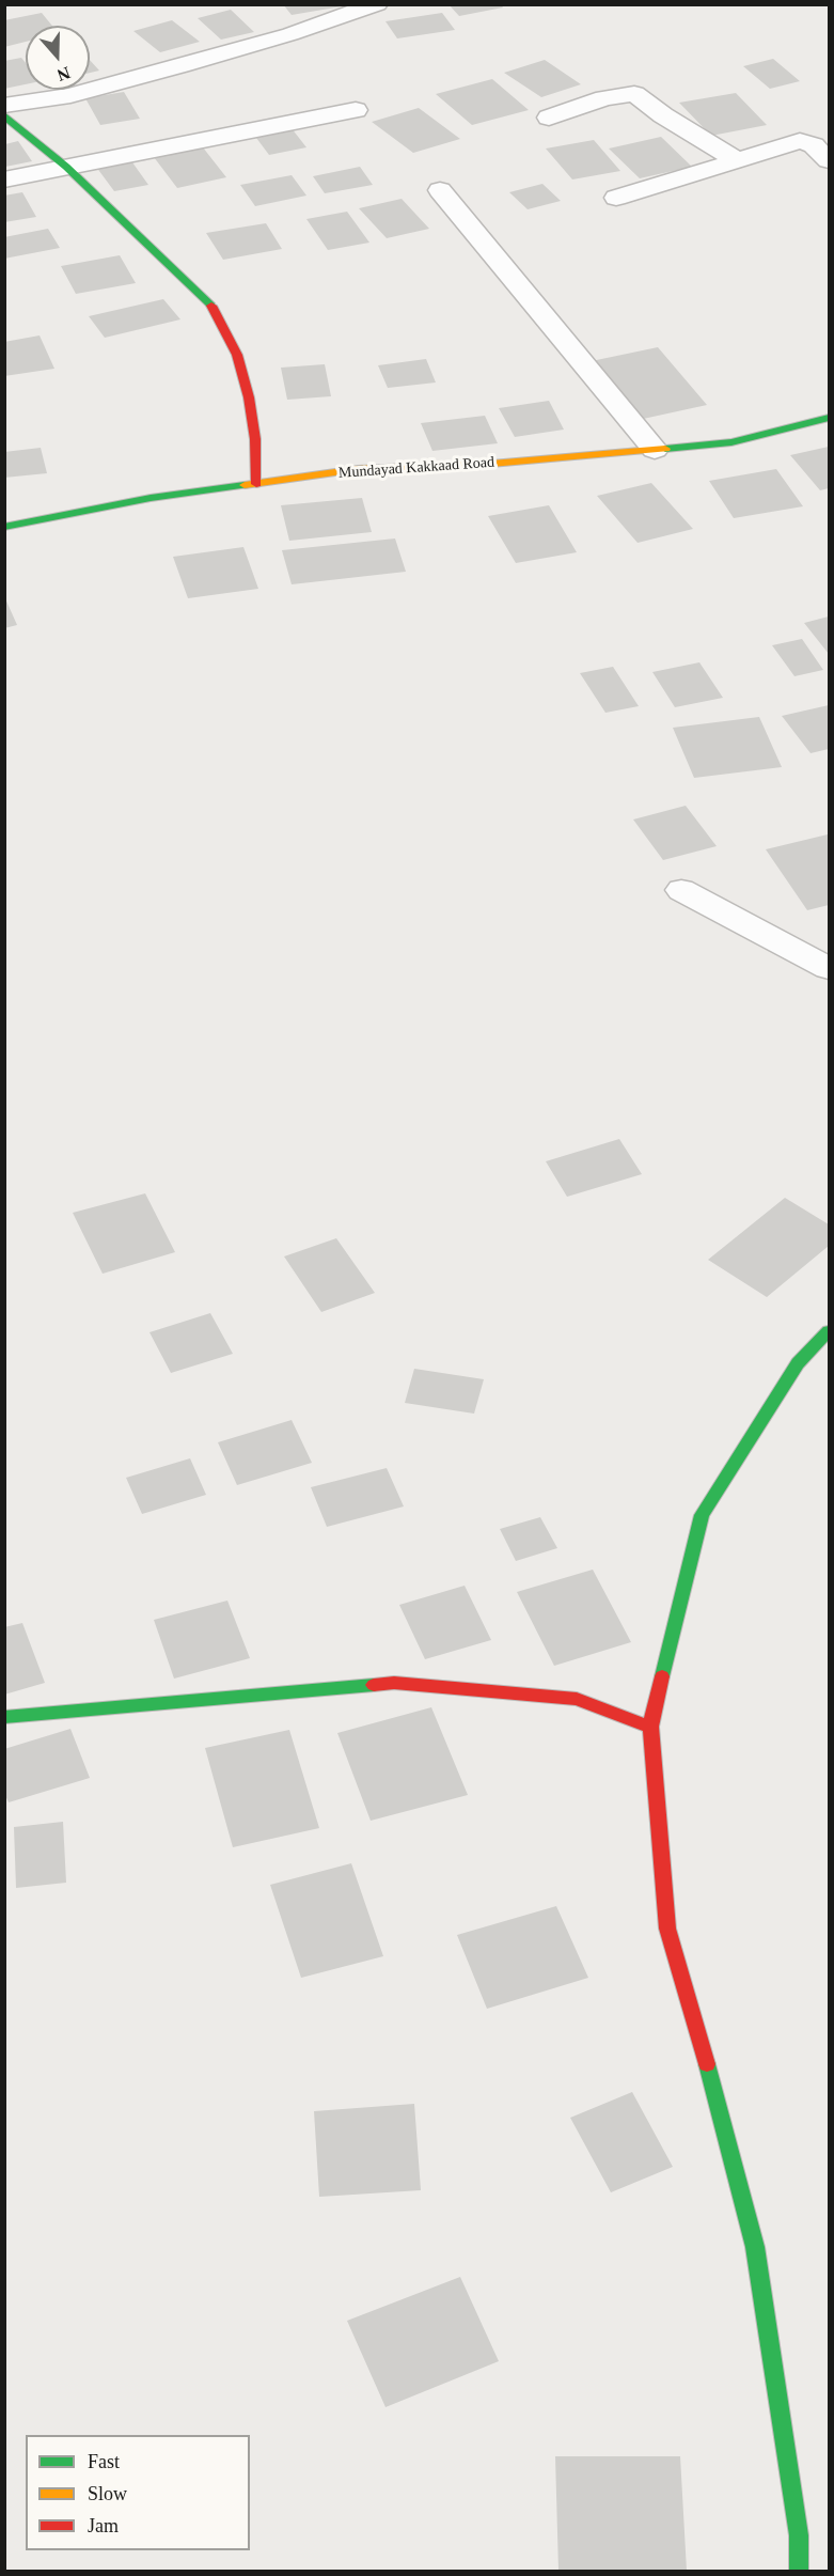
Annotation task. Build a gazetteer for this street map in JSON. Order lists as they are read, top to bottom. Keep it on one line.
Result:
{"streets":{"street":["Mundayad Kakkaad Road"]},"legend":["Fast","Slow","Jam"],"north":"bottom"}
